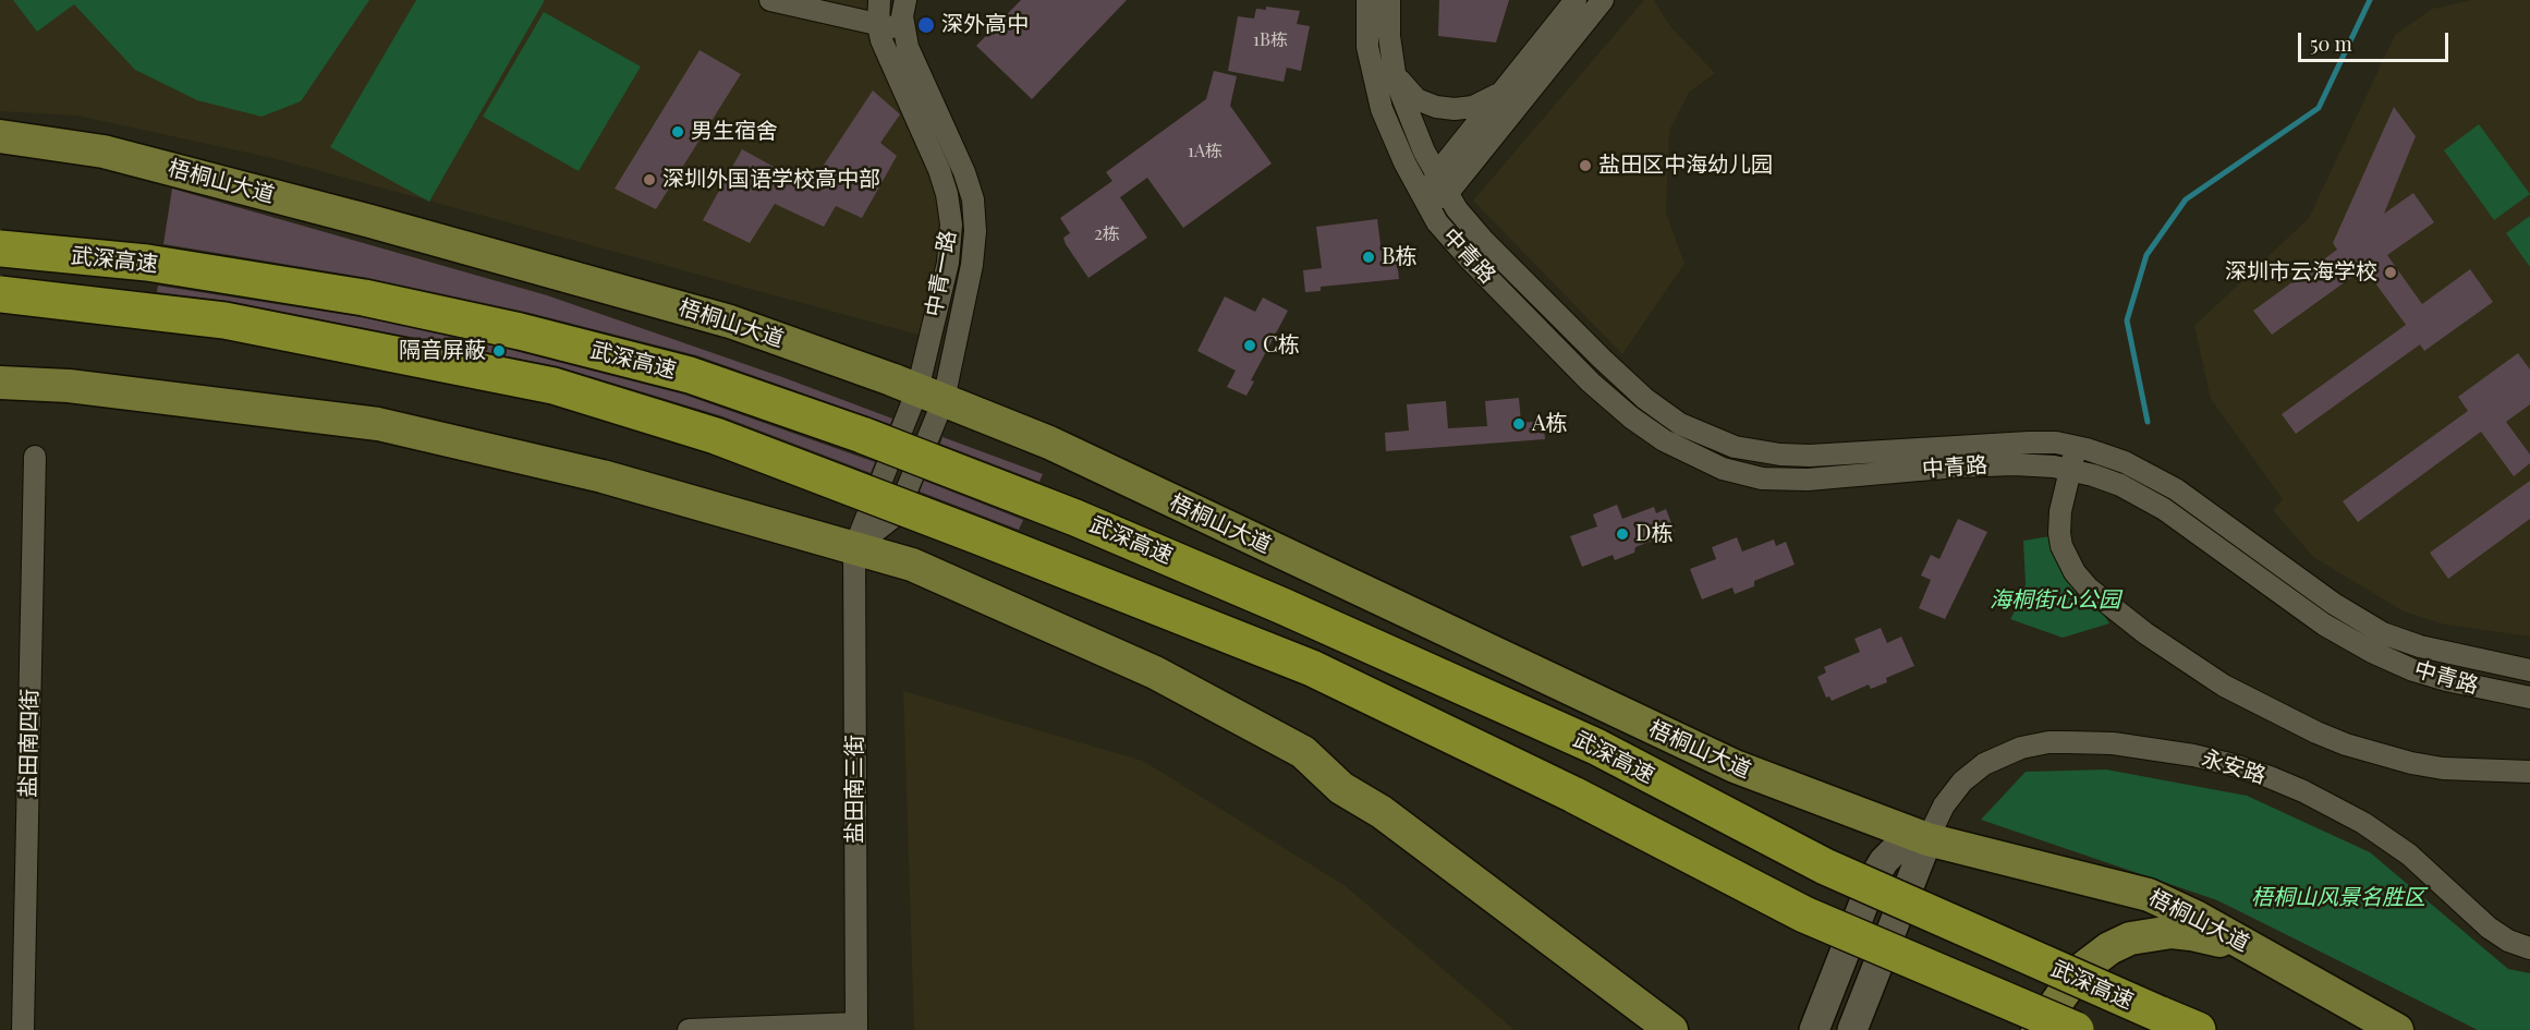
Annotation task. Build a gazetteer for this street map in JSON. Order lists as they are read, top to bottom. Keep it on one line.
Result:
{"streets":{"highway":["武深高速"],"main road":["梧桐山大道","永安路"],"street":["中青路","中青一路","盐田南四街","盐田南三街"]},"crossings":[["梧桐山大道","中青一路"],["梧桐山大道","永安路"]],"parks":["海桐街心公园","梧桐山风景名胜区"],"places":["深外高中","男生宿舍","盐田区中海幼儿园","深圳外国语学校高中部","B栋","深圳市云海学校","C栋","隔音屏蔽","A栋","D栋"],"house_numbers":["1B栋","1A栋","2栋"],"scale_bar":"50 m"}
